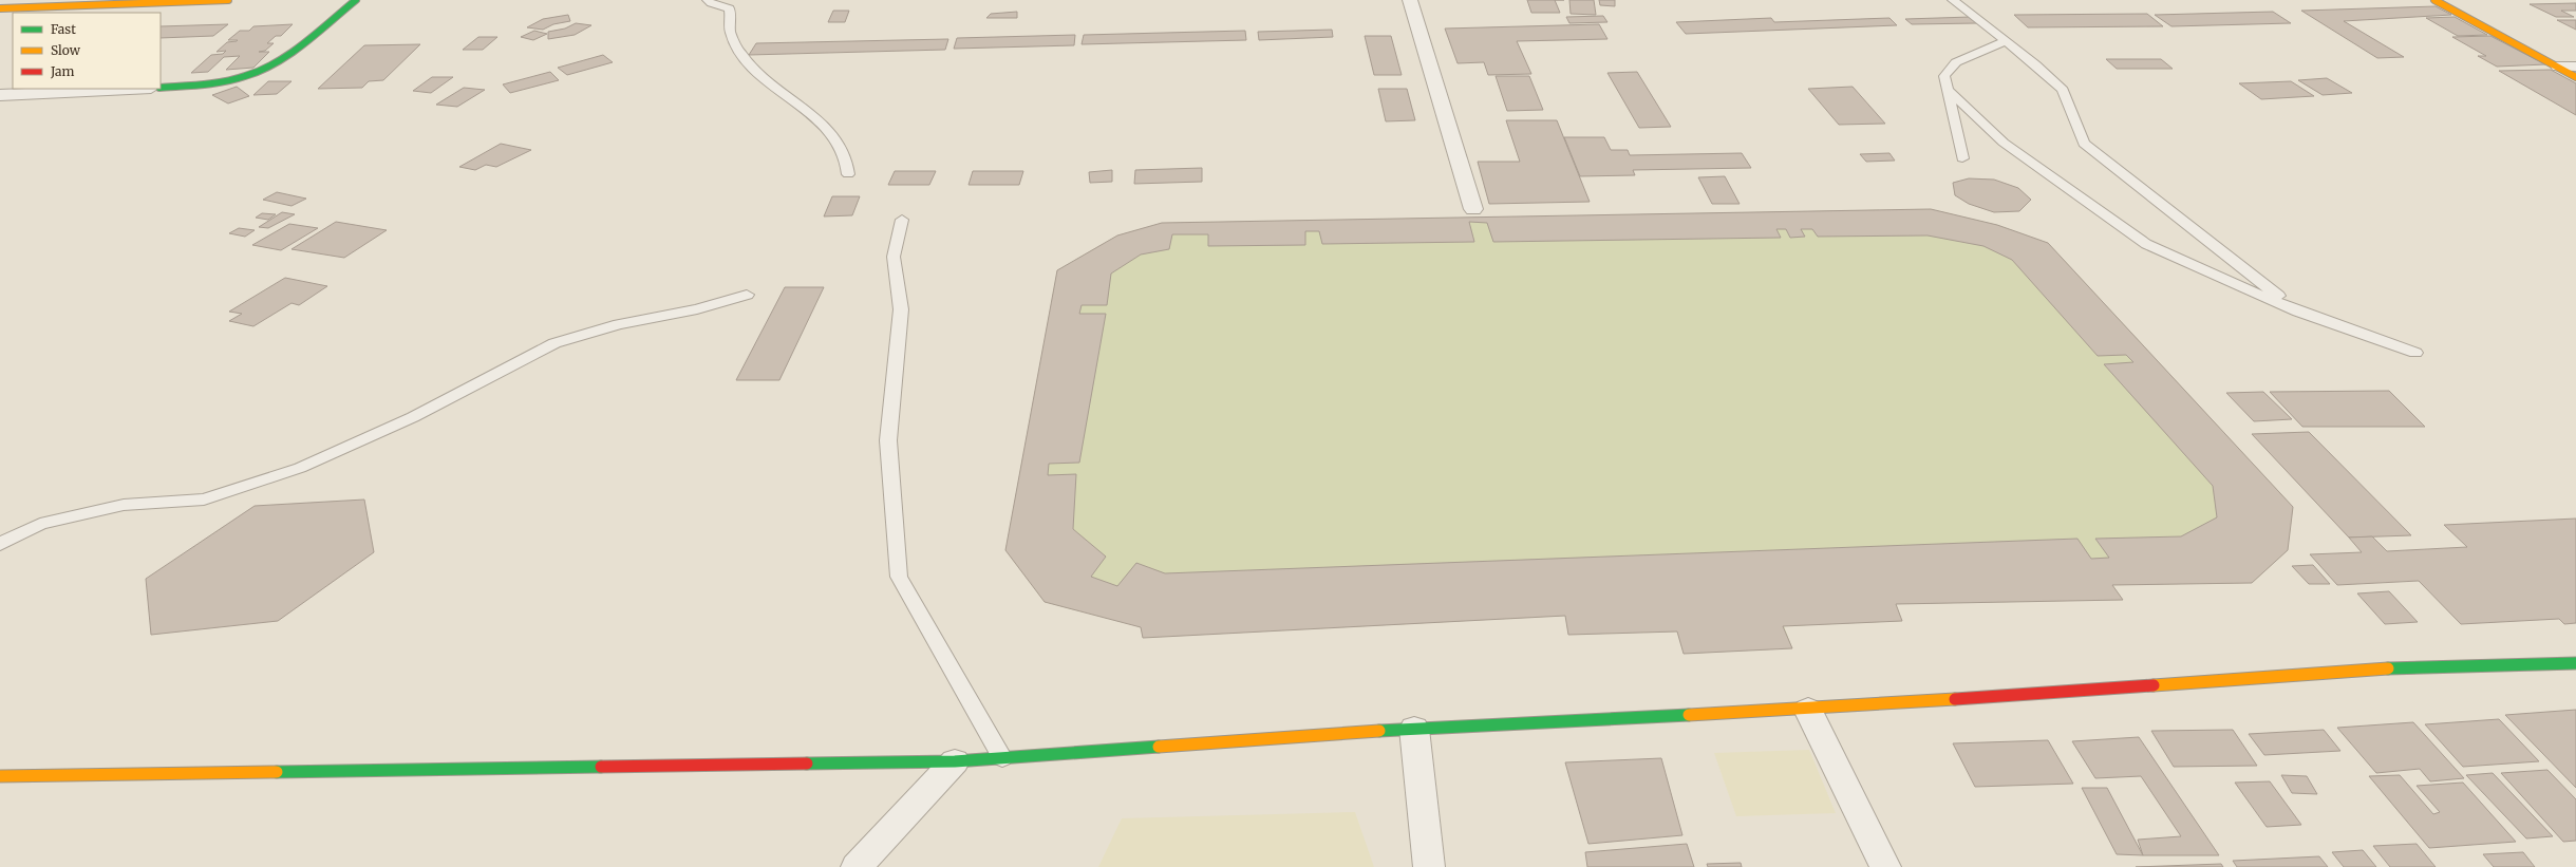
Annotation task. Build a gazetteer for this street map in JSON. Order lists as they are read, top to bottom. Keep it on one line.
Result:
{"legend":["Fast","Slow","Jam"]}
